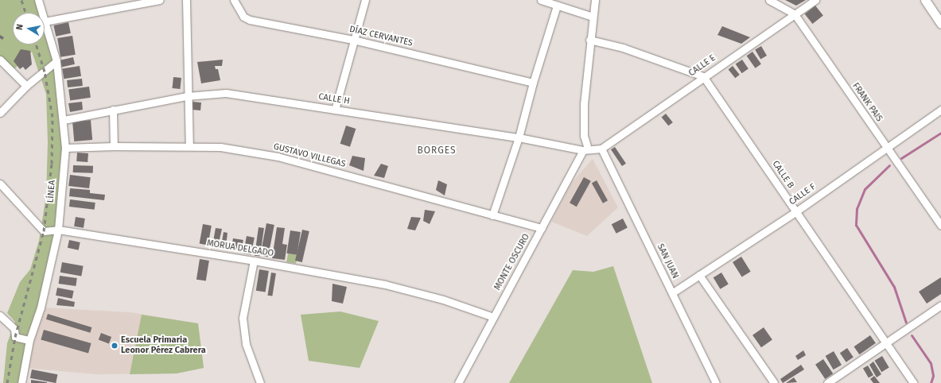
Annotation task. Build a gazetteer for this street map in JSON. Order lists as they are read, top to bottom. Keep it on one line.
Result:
{"streets":{"street":["DÍAZ CERVANTES","CALLE E","CALLE H","FRANK PAIS","GUSTAVO VILLEGAS","CALLE B","LÍNEA","CALLE F","MORUA DELGADO","SAN JUAN","MONTE OSCURO"]},"crossings":[["CALLE E","CALLE H"],["CALLE E","FRANK PAIS"],["CALLE E","CALLE B"],["CALLE E","SAN JUAN"],["CALLE H","LÍNEA"],["CALLE H","SAN JUAN"],["CALLE H","MONTE OSCURO"],["FRANK PAIS","CALLE F"],["GUSTAVO VILLEGAS","LÍNEA"],["GUSTAVO VILLEGAS","MONTE OSCURO"],["CALLE B","CALLE F"],["LÍNEA","MORUA DELGADO"],["CALLE F","SAN JUAN"],["MORUA DELGADO","MONTE OSCURO"]],"districts":["BORGES"],"places":["Escuela Primaria Leonor Pérez Cabrera"],"north":"left"}
